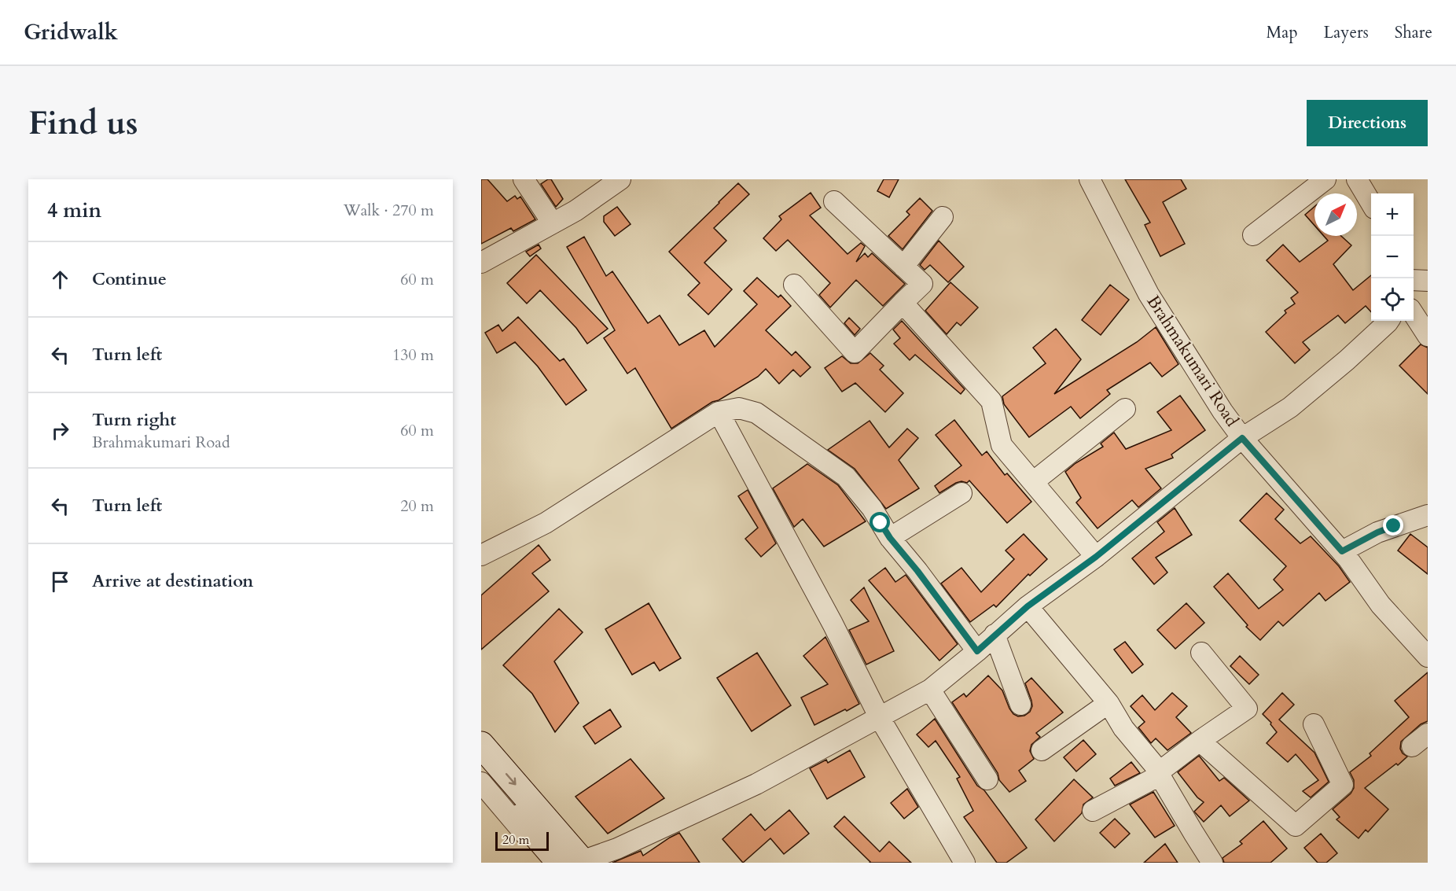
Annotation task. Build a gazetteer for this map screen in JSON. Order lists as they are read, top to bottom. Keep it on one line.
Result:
{"streets":{"street":["Brahmakumari Road"]},"scale_bar":"20 m","north":"top right","page":{"header":"Gridwalk","nav":["Map","Layers","Share"],"buttons":"Directions","title":"Find us","heading":["4 min","Walk · 270 m"],"map_buttons":["+","−"],"list":[["Continue","60 m"],["Turn left","130 m"],["Turn right","Brahmakumari Road","60 m"],["Turn left","20 m"],"Arrive at destination"],"scale":"20 m"}}
